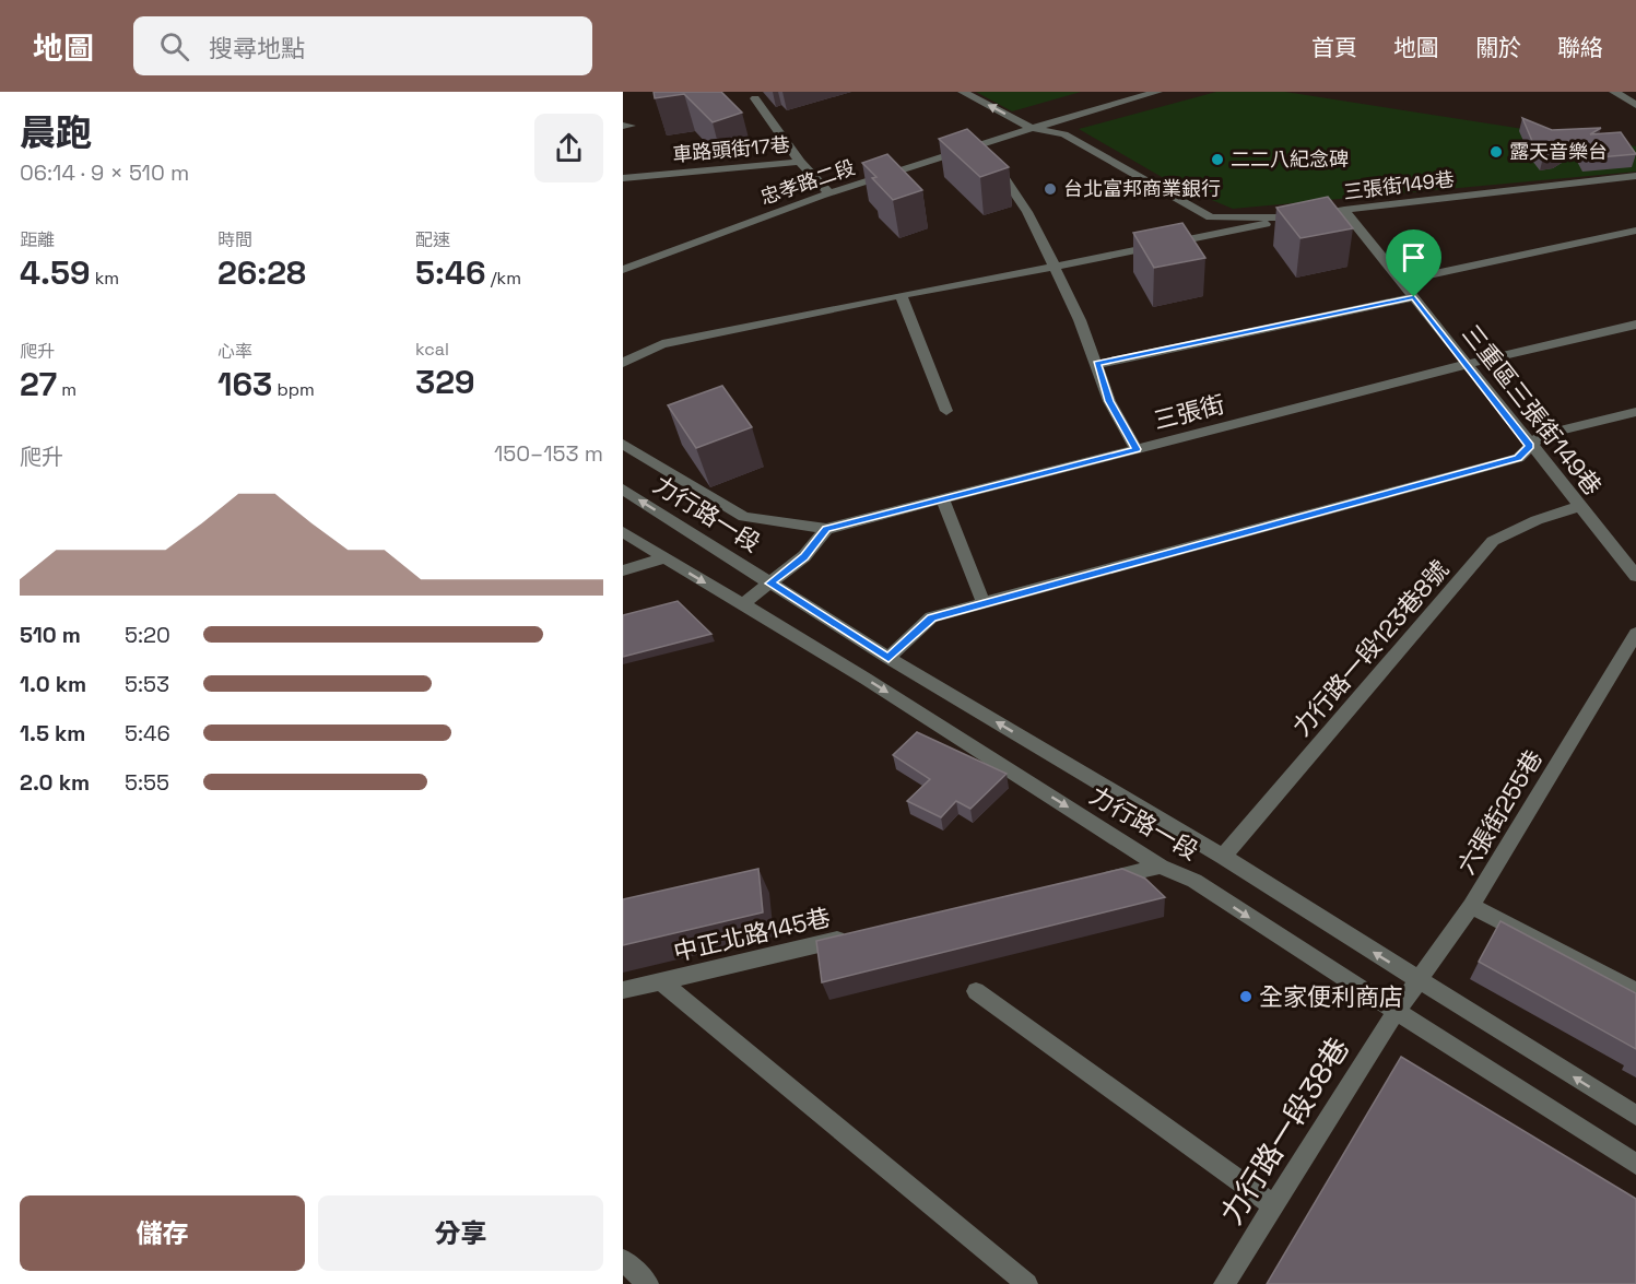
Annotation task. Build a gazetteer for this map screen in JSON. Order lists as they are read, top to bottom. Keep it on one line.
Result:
{"streets":{"street":["車路頭街17巷","忠孝路二段","三張街149巷","三重區三張街149巷","三張街","力行路一段","力行路一段123巷8號","六張街255巷","中正北路145巷","力行路一段38巷"]},"crossings":[["車路頭街17巷","忠孝路二段"],["忠孝路二段","三張街149巷"],["三張街149巷","三重區三張街149巷"],["三重區三張街149巷","三張街"],["三重區三張街149巷","力行路一段123巷8號"],["力行路一段","力行路一段123巷8號"],["力行路一段","六張街255巷"],["力行路一段","力行路一段38巷"],["六張街255巷","力行路一段38巷"]],"places":["露天音樂台","二二八紀念碑","台北富邦商業銀行","全家便利商店"],"page":{"header":"地圖","search":"搜尋地點","nav":["首頁","地圖","關於","聯絡"],"heading":["晨跑","06:14 · 9 × 510 m"],"stats":[["距離","4.59 km"],["時間","26:28"],["配速","5:46 /km"],["爬升","27 m"],["心率","163 bpm"],["kcal","329"]],"chart":["爬升","150–153 m"],"list":[{"name":"510 m","note":"5:20"},{"name":"1.0 km","note":"5:53"},{"name":"1.5 km","note":"5:46"},{"name":"2.0 km","note":"5:55"}],"buttons":["儲存","分享"]}}
